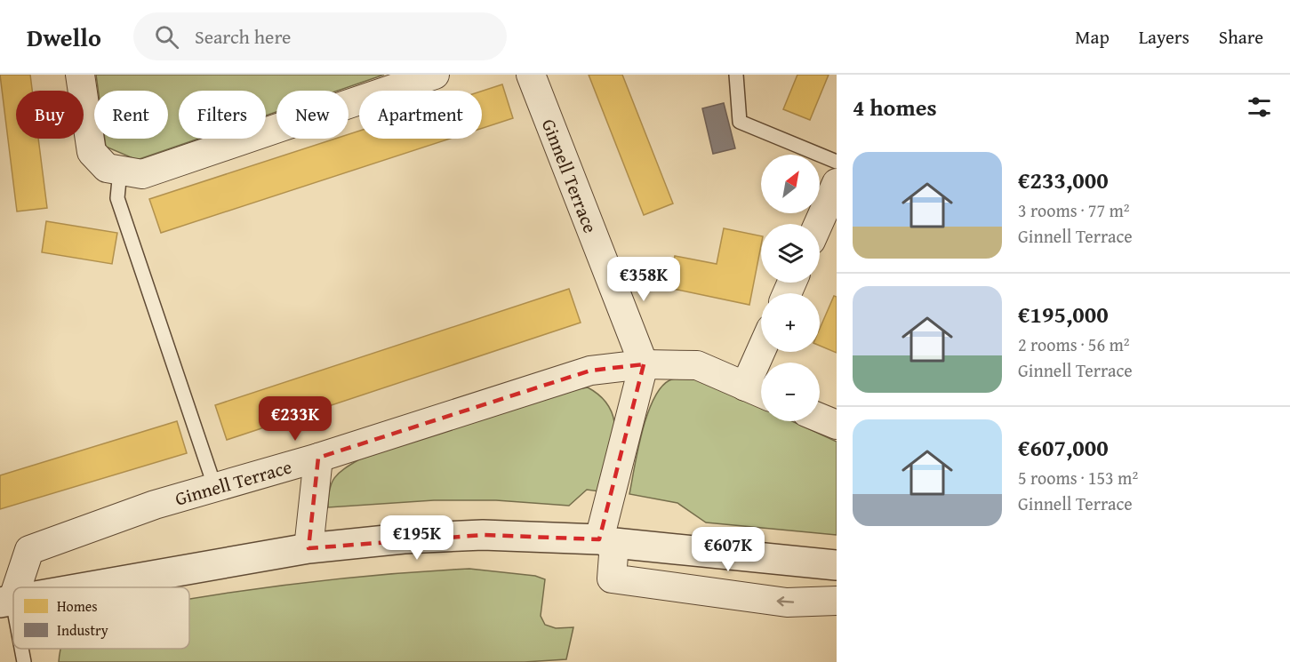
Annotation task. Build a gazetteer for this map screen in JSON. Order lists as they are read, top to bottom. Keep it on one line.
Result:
{"streets":{"street":["Ginnell Terrace"]},"legend":["Homes","Industry"],"north":"top right","page":{"header":"Dwello","search":"Search here","nav":["Map","Layers","Share"],"heading":"4 homes","chip":["Buy","Rent","Filters","New","Apartment"],"list":[{"name":"€233,000","note":"3 rooms · 77 m² · Ginnell Terrace"},{"name":"€195,000","note":"2 rooms · 56 m² · Ginnell Terrace"},{"name":"€607,000","note":"5 rooms · 153 m² · Ginnell Terrace"}],"map_buttons":["+","−"],"price":["€358K","€233K","€195K","€607K"]}}
